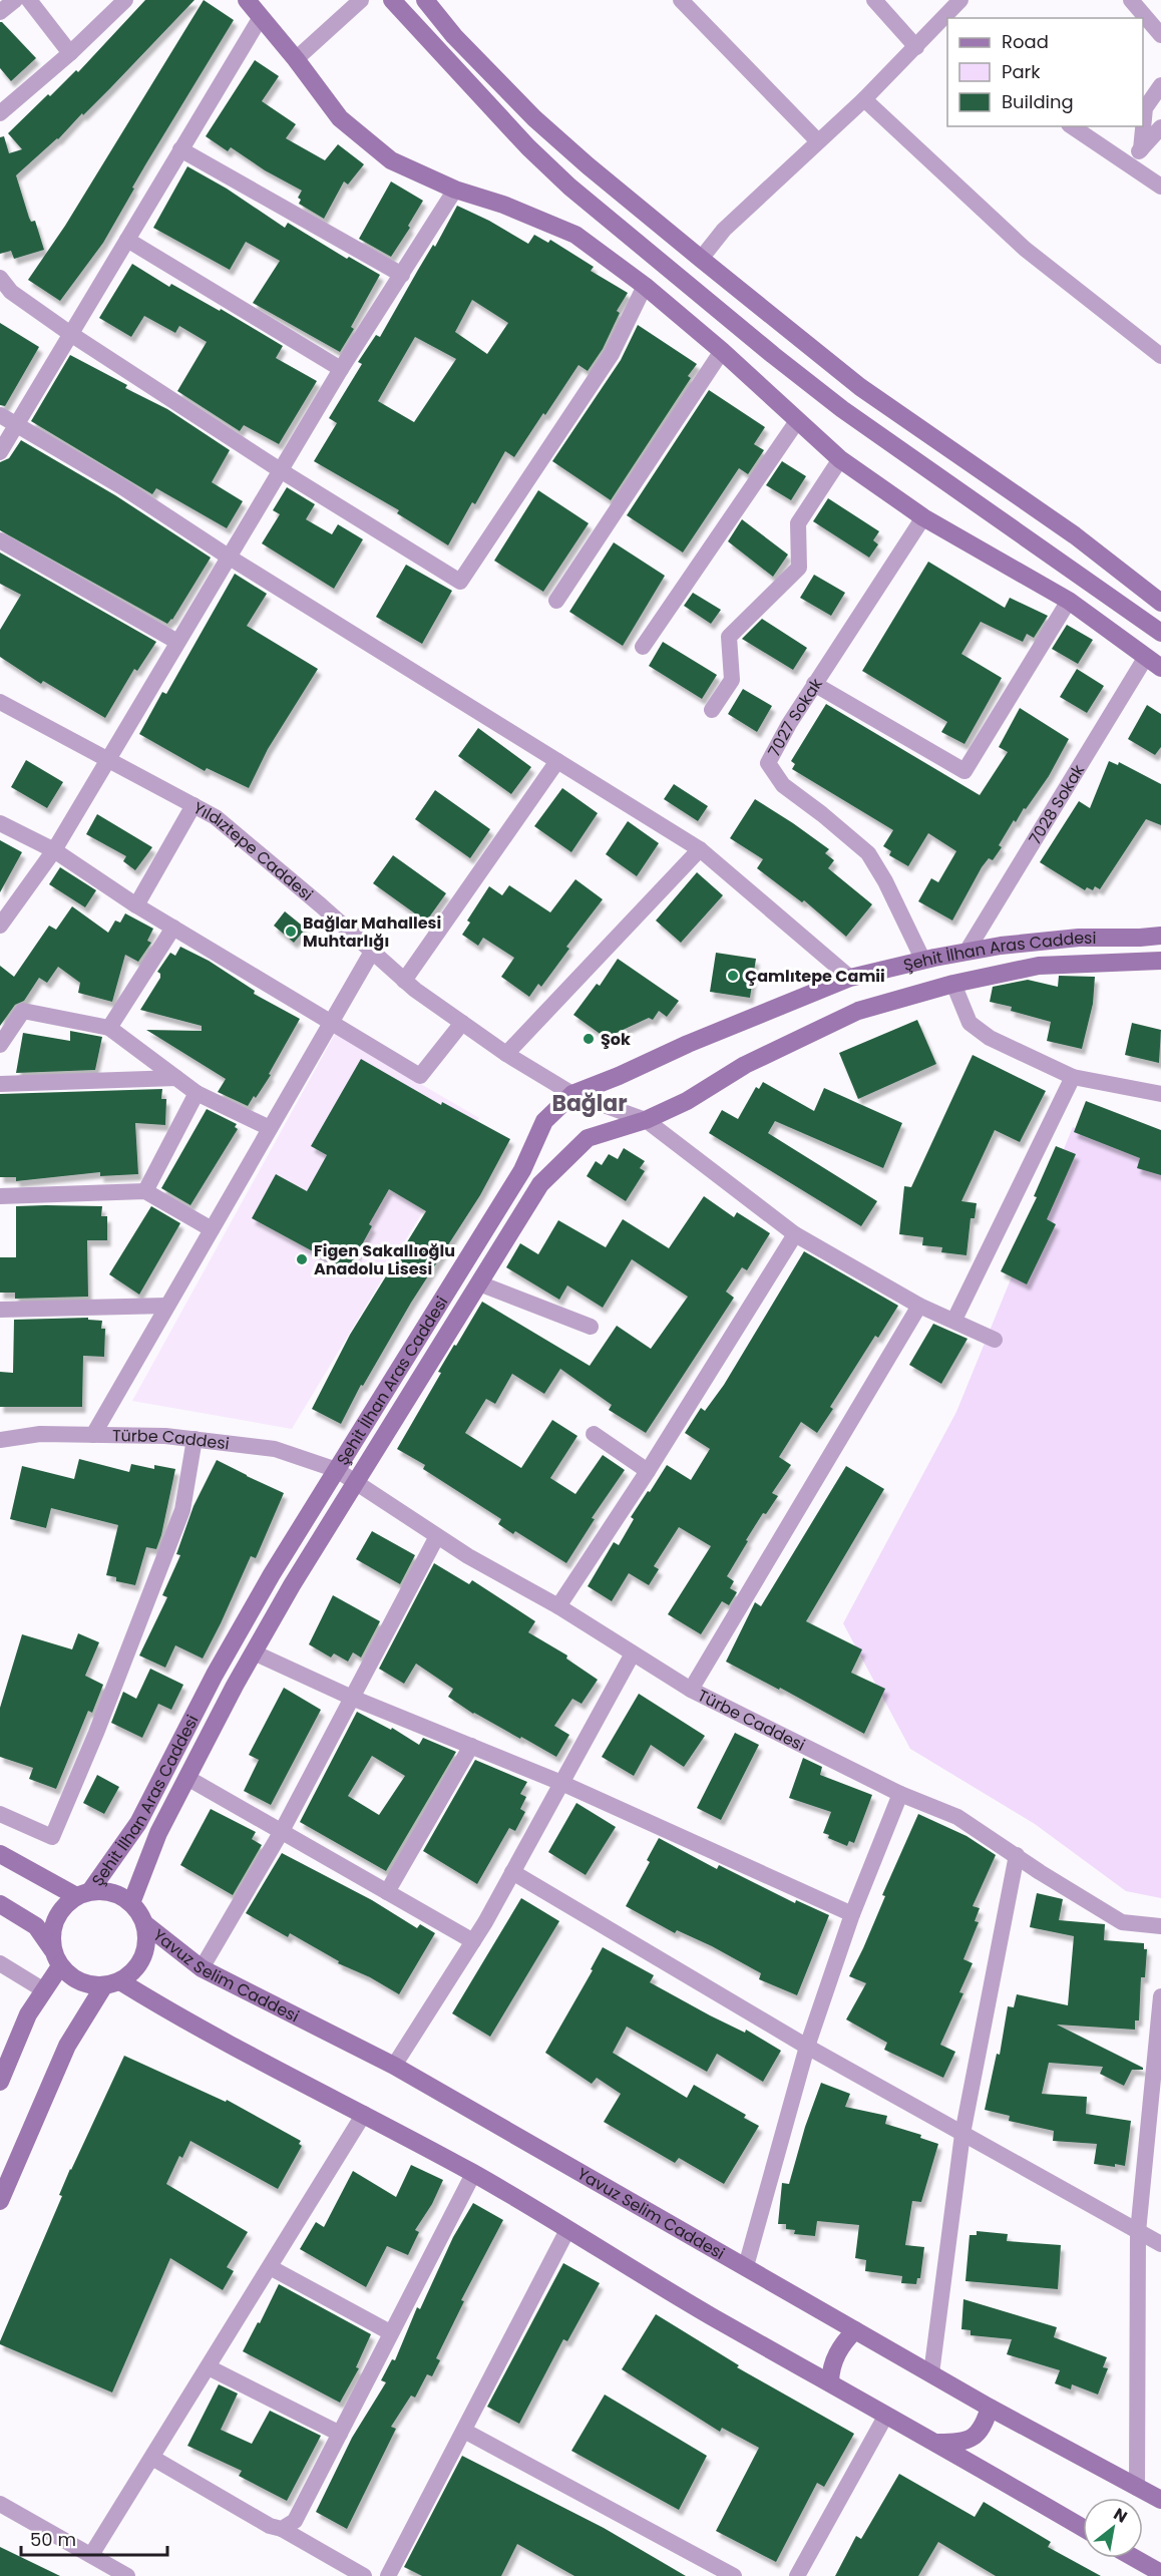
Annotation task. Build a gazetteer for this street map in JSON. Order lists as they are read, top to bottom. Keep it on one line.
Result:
{"streets":{"main road":["Şehit İlhan Aras Caddesi","Yavuz Selim Caddesi"],"street":["7027 Sokak","7028 Sokak","Yıldıztepe Caddesi","Türbe Caddesi"]},"crossings":[["7027 Sokak","Şehit İlhan Aras Caddesi"],["7028 Sokak","Şehit İlhan Aras Caddesi"],["Yıldıztepe Caddesi","Şehit İlhan Aras Caddesi"],["Şehit İlhan Aras Caddesi","Türbe Caddesi"],["Şehit İlhan Aras Caddesi","Yavuz Selim Caddesi"]],"districts":["Bağlar"],"places":["Bağlar Mahallesi Muhtarlığı","Çamlıtepe Camii","Şok","Figen Sakallıoğlu Anadolu Lisesi"],"legend":["Road","Park","Building"],"scale_bar":"50 m","north":"top right"}
